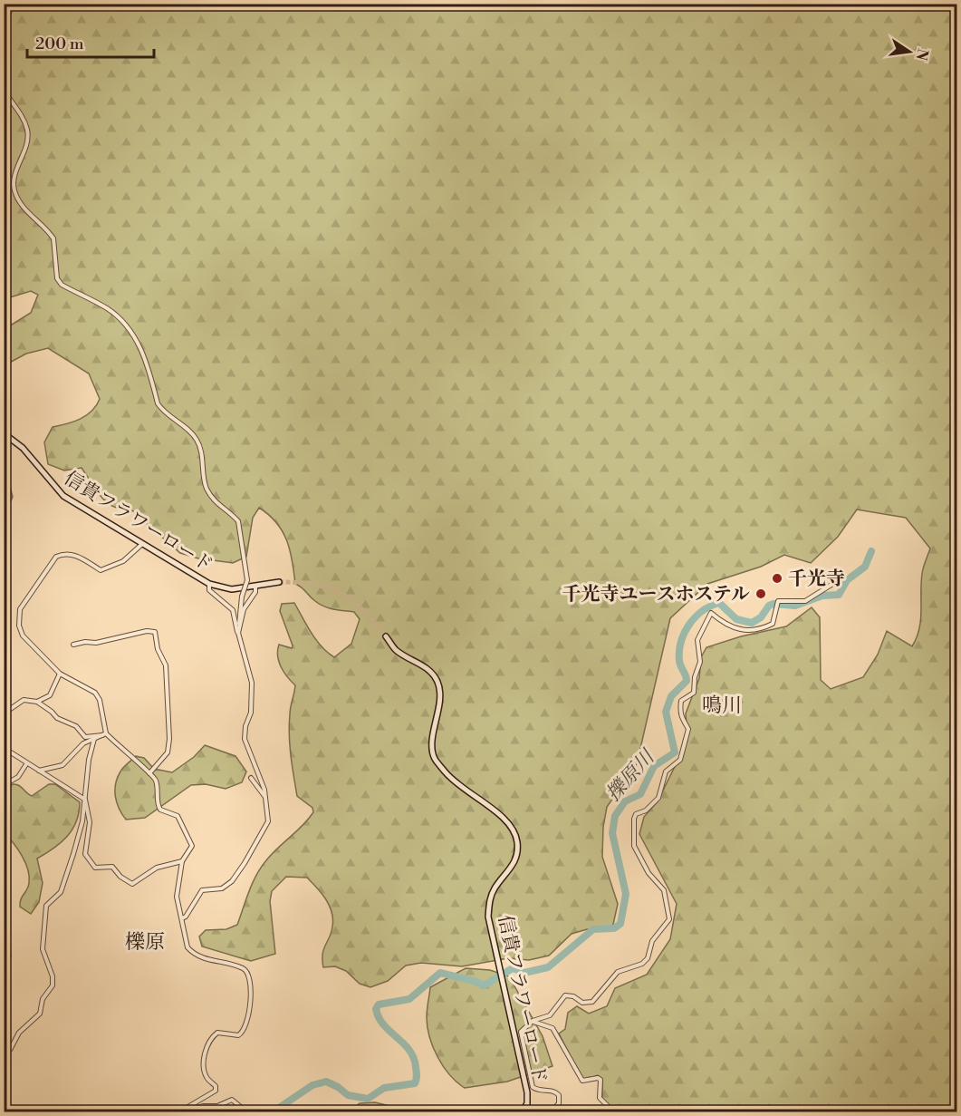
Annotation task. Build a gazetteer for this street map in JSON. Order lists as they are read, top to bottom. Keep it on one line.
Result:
{"streets":{"street":["信貴フラワーロード"]},"districts":["鳴川","櫟原"],"water":["擽原川"],"places":["千光寺","千光寺ユースホステル"],"scale_bar":"200 m","north":"right"}
